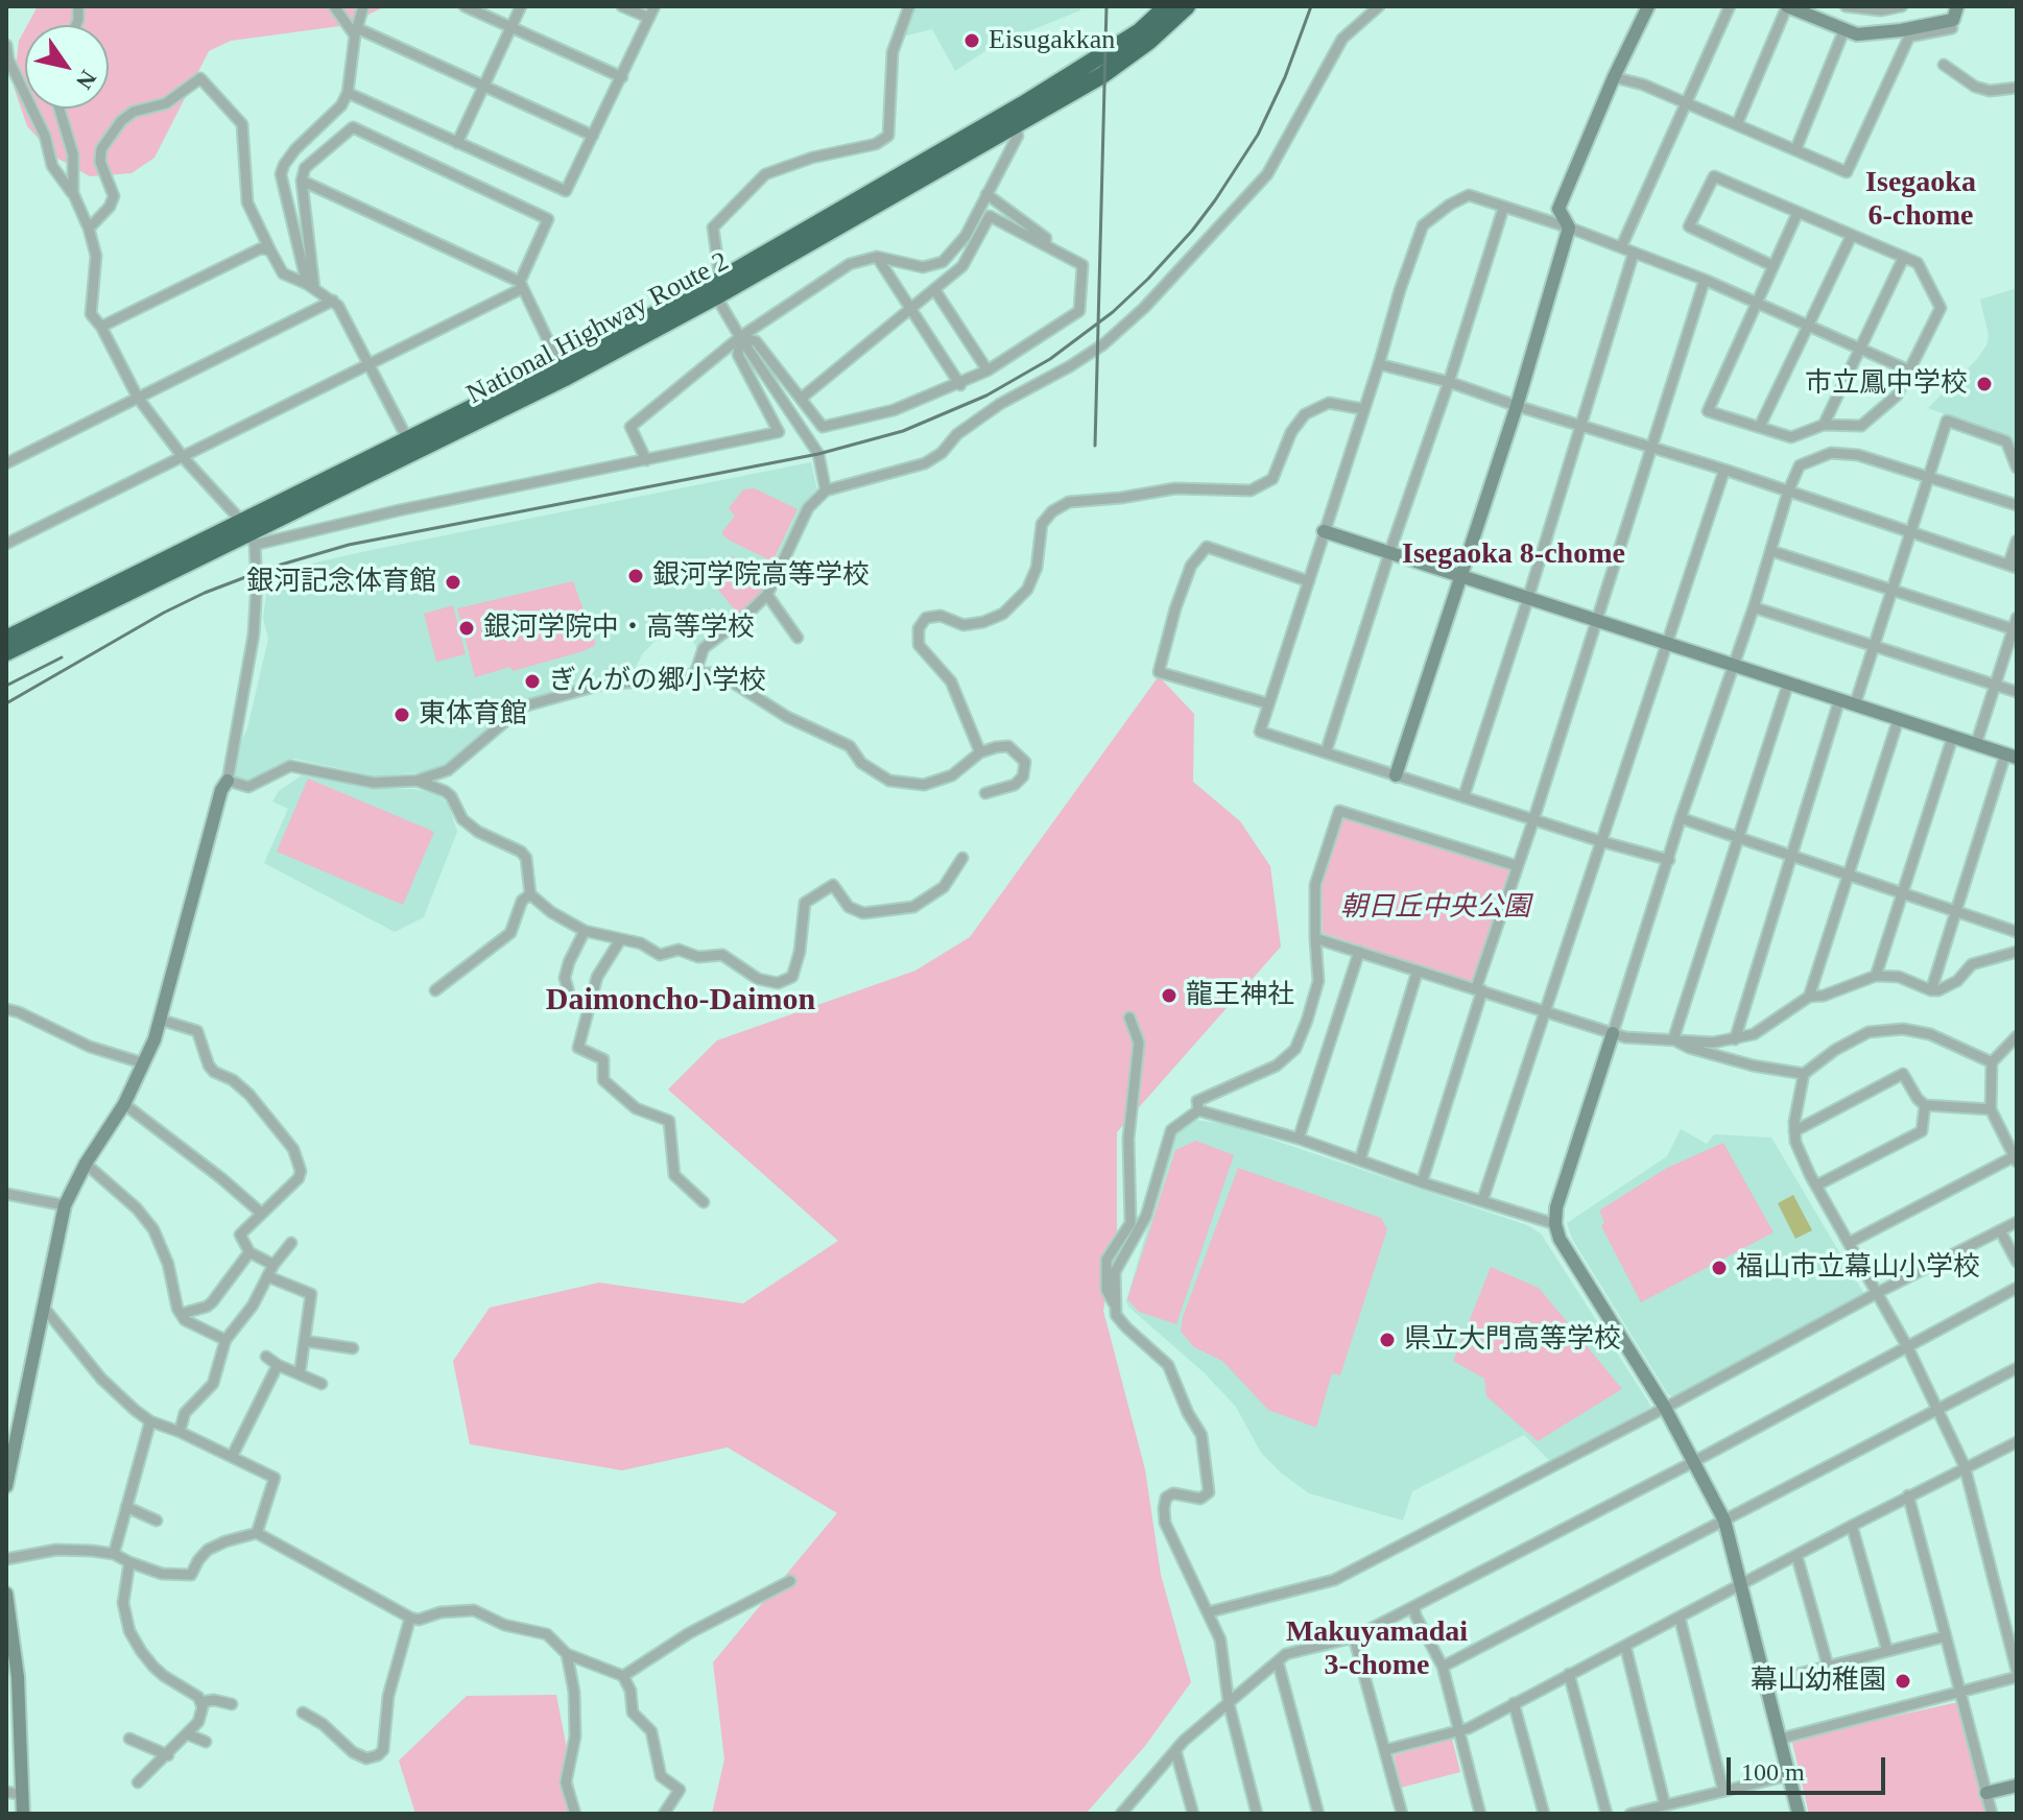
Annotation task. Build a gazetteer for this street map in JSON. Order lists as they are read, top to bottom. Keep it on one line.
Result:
{"streets":{"highway":["National Highway Route 2"]},"districts":["Isegaoka 6-chome","Isegaoka 8-chome","Daimoncho-Daimon","Makuyamadai 3-chome"],"parks":["朝日丘中央公園"],"places":["Eisugakkan","市立鳳中学校","銀河学院高等学校","銀河記念体育館","銀河学院中・高等学校","ぎんがの郷小学校","東体育館","龍王神社","福山市立幕山小学校","県立大門高等学校","幕山幼稚園"],"scale_bar":"100 m","north":"bottom right"}
